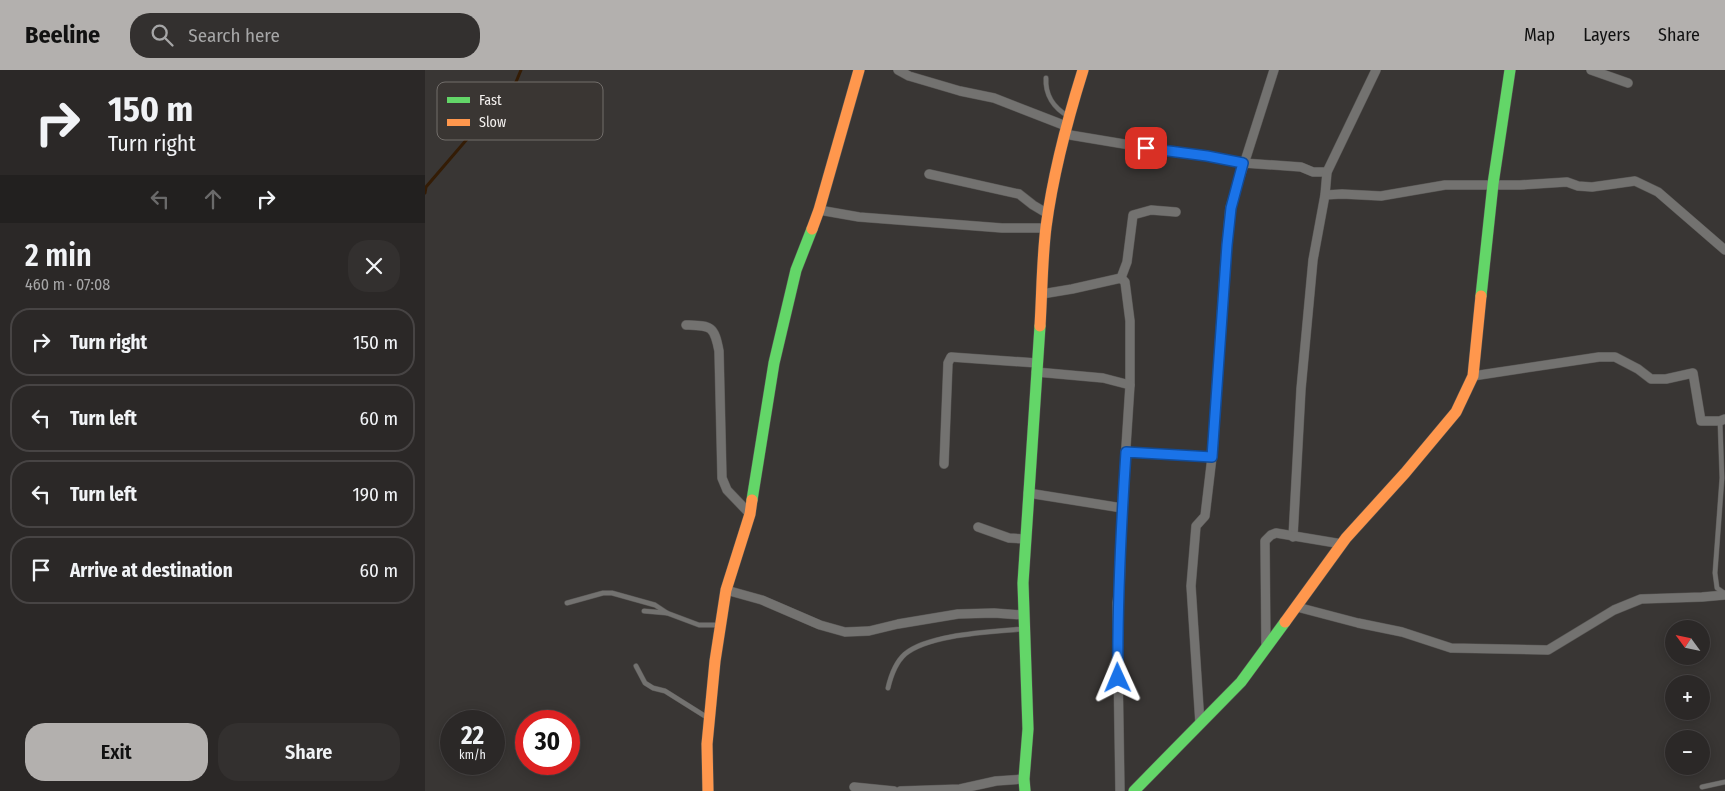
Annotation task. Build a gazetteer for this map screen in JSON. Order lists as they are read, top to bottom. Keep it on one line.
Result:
{"legend":["Fast","Slow"],"north":"top left","page":{"header":"Beeline","search":"Search here","nav":["Map","Layers","Share"],"turn":["150 m","Turn right"],"heading":["2 min","460 m · 07:08"],"list":[{"name":"Turn right","value":"150 m"},{"name":"Turn left","value":"60 m"},{"name":"Turn left","value":"190 m"},{"name":"Arrive at destination","value":"60 m"}],"map_buttons":["+","−"],"speed":"22 km/h","limit":"30","buttons":["Exit","Share"]}}
